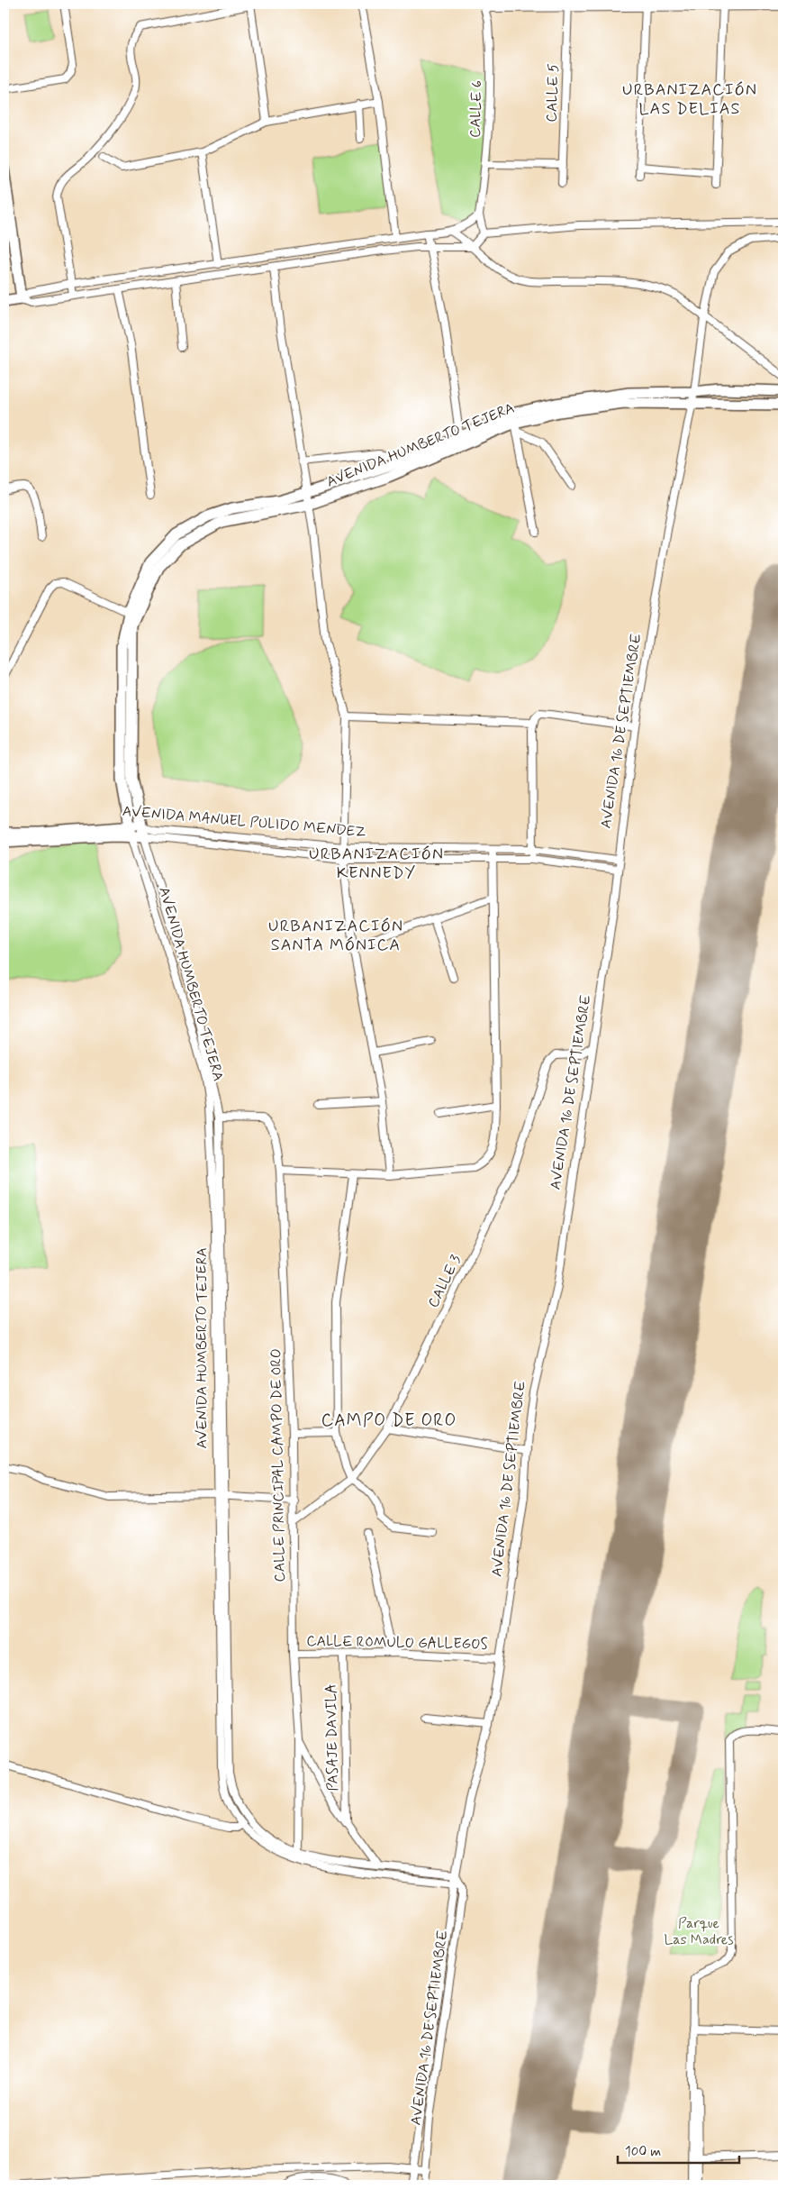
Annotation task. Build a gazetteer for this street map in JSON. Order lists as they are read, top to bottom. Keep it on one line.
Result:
{"streets":{"street":["CALLE 5","CALLE 6","AVENIDA HUMBERTO TEJERA","AVENIDA 16 DE SEPTIEMBRE","AVENIDA MANUEL PULIDO MENDEZ","CALLE 3","CALLE PRINCIPAL CAMPO DE ORO","CALLE ROMULO GALLEGOS","PASAJE DAVILA"]},"crossings":[["AVENIDA HUMBERTO TEJERA","AVENIDA 16 DE SEPTIEMBRE"],["AVENIDA HUMBERTO TEJERA","AVENIDA MANUEL PULIDO MENDEZ"],["AVENIDA HUMBERTO TEJERA","CALLE PRINCIPAL CAMPO DE ORO"],["AVENIDA 16 DE SEPTIEMBRE","AVENIDA MANUEL PULIDO MENDEZ"],["AVENIDA 16 DE SEPTIEMBRE","CALLE 3"],["AVENIDA 16 DE SEPTIEMBRE","CALLE ROMULO GALLEGOS"],["CALLE 3","CALLE PRINCIPAL CAMPO DE ORO"],["CALLE PRINCIPAL CAMPO DE ORO","CALLE ROMULO GALLEGOS"],["CALLE ROMULO GALLEGOS","PASAJE DAVILA"]],"districts":["URBANIZACIÓN LAS DELIAS","URBANIZACIÓN KENNEDY","URBANIZACIÓN SANTA MÓNICA","CAMPO DE ORO"],"parks":["Parque Las Madres"],"scale_bar":"100 m"}
